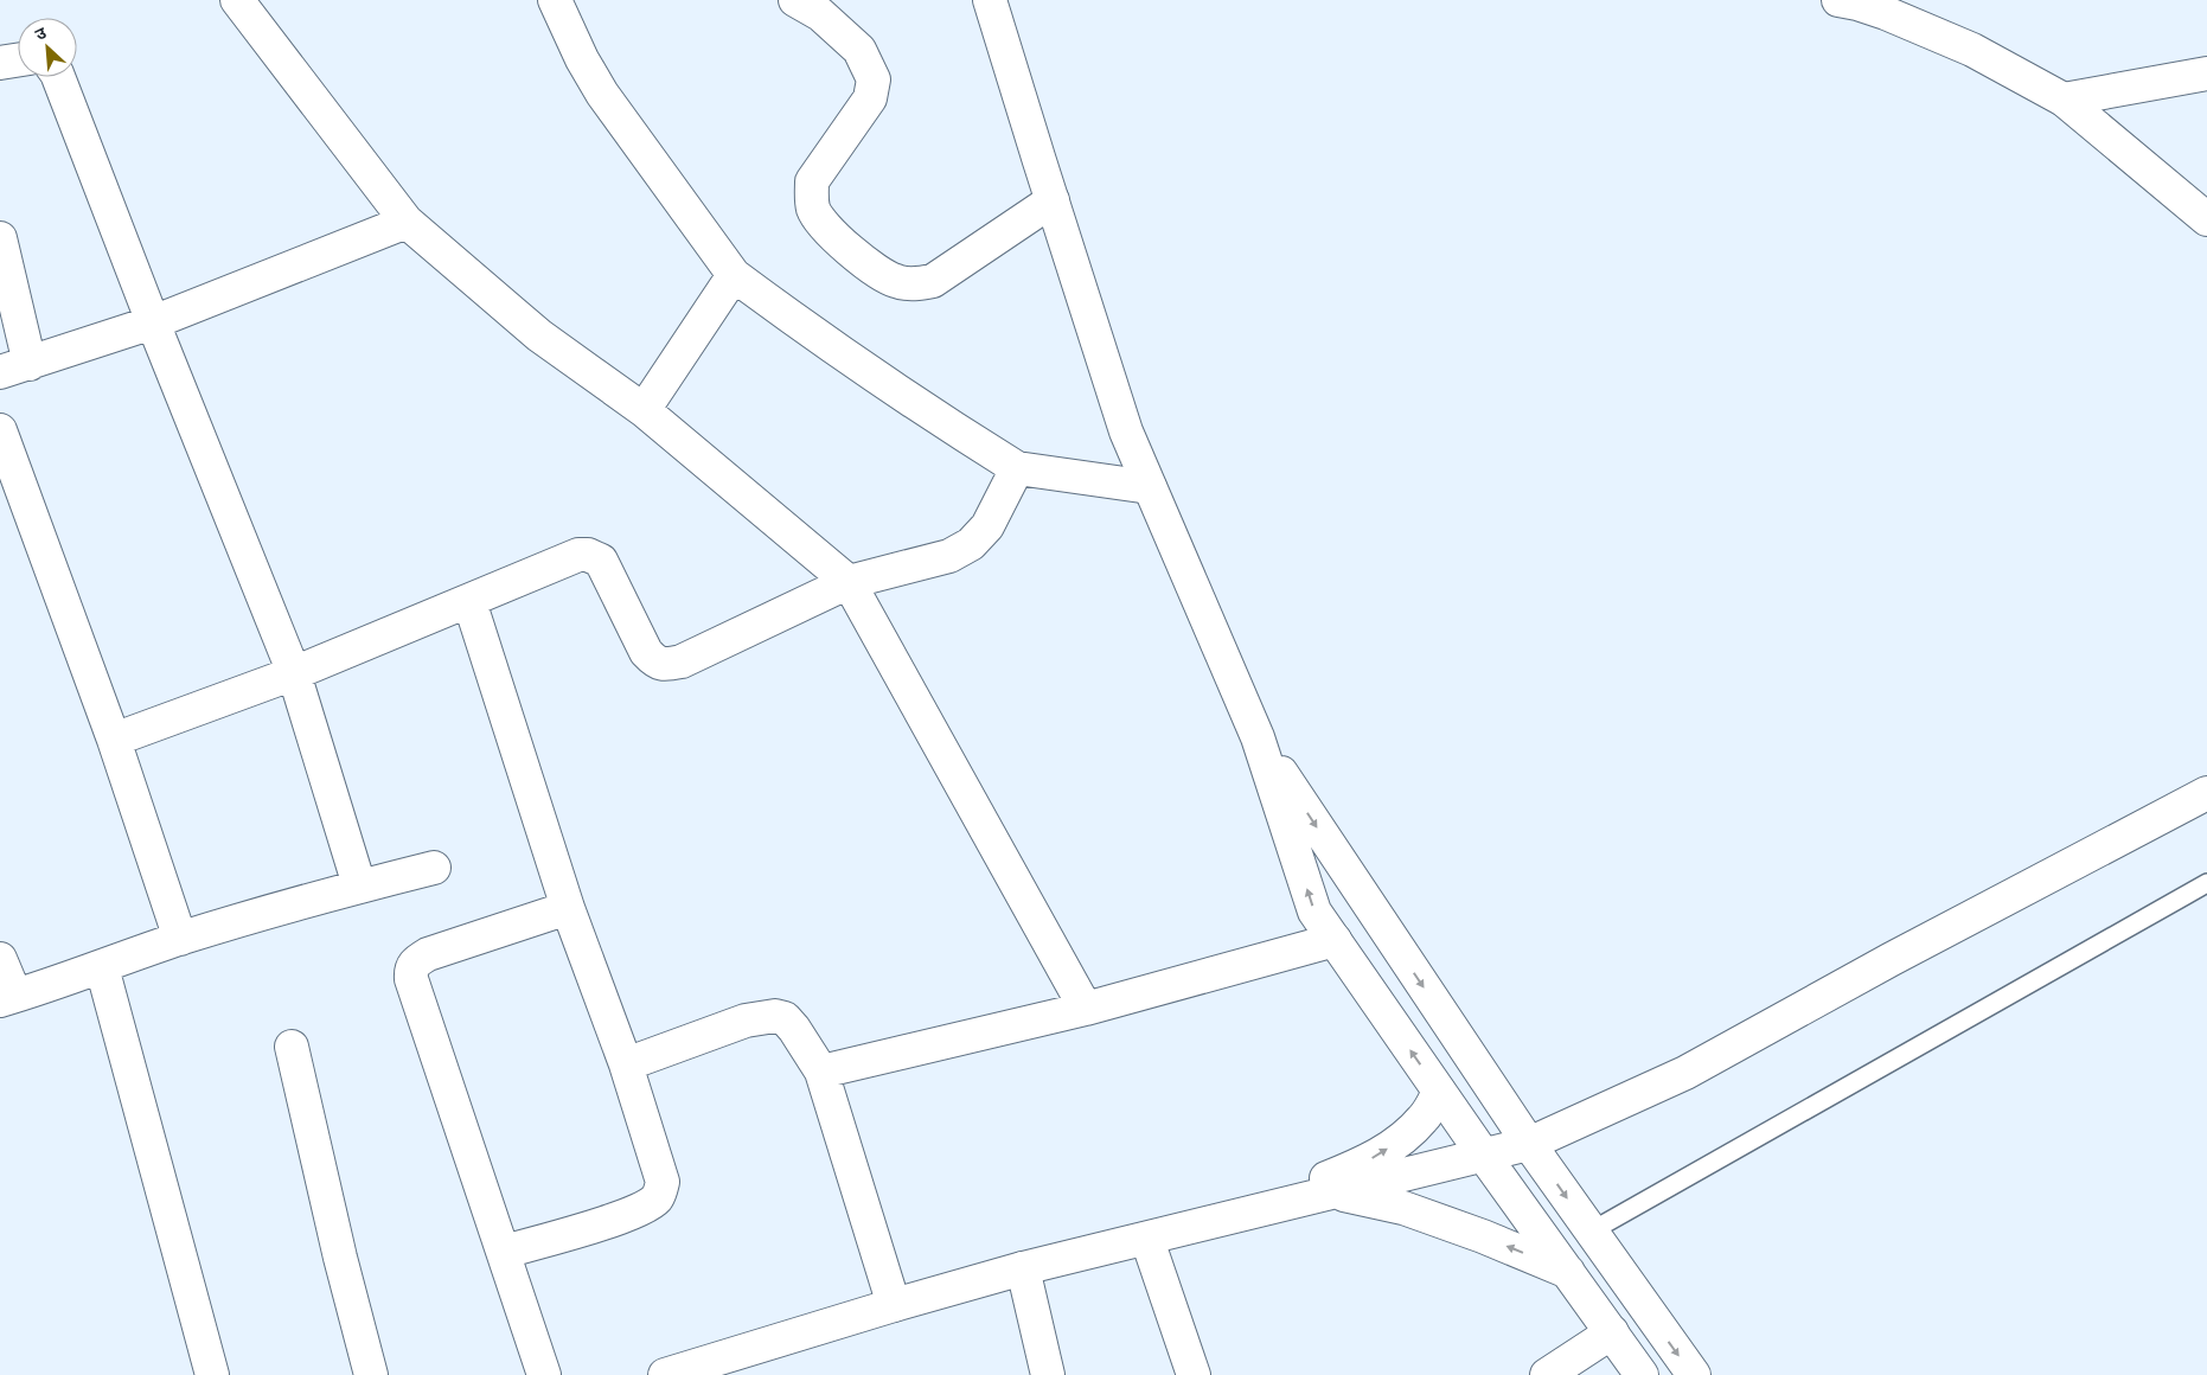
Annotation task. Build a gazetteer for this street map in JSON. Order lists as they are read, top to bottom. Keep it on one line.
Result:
{"north":"top left"}
